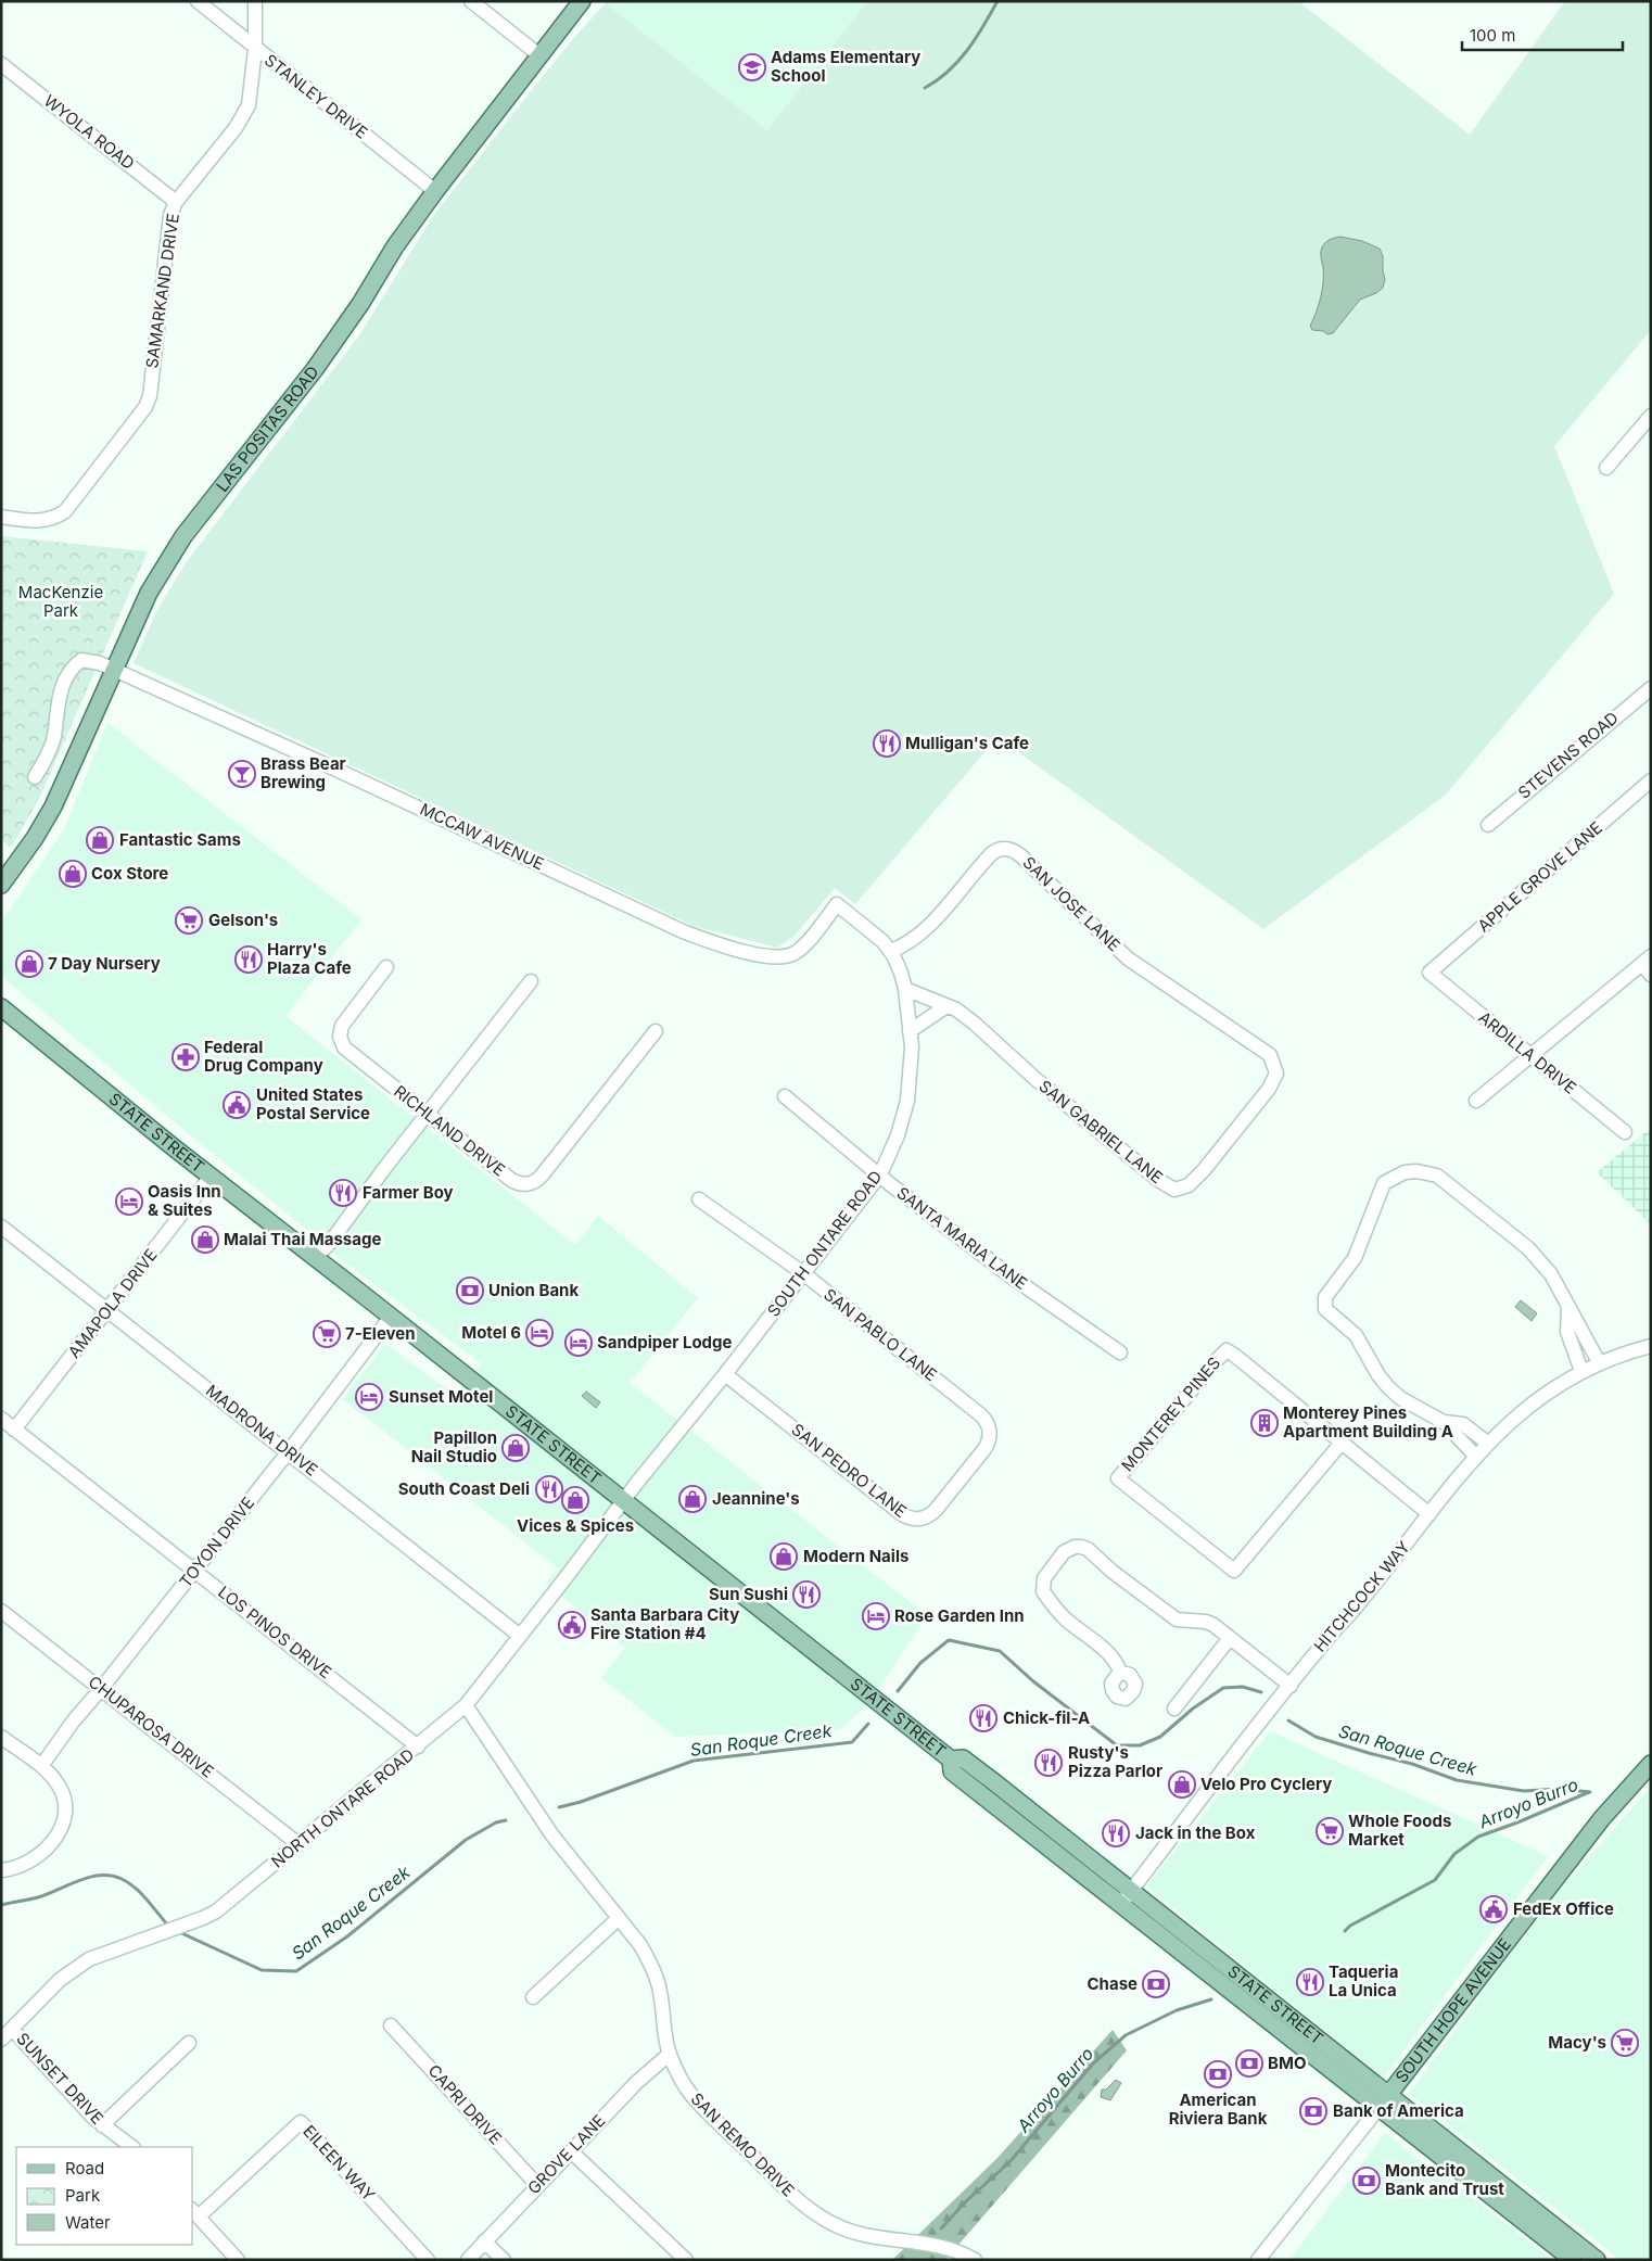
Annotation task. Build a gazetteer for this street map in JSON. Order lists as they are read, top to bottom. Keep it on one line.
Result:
{"streets":{"main road":["LAS POSITAS ROAD","STATE STREET","SOUTH HOPE AVENUE"],"street":["STANLEY DRIVE","WYOLA ROAD","SAMARKAND DRIVE","STEVENS ROAD","MCCAW AVENUE","APPLE GROVE LANE","SAN JOSE LANE","ARDILLA DRIVE","RICHLAND DRIVE","SAN GABRIEL LANE","SANTA MARIA LANE","SOUTH ONTARE ROAD","AMAPOLA DRIVE","SAN PABLO LANE","MONTEREY PINES","MADRONA DRIVE","SAN PEDRO LANE","TOYON DRIVE","HITCHCOCK WAY","LOS PINOS DRIVE","CHUPAROSA DRIVE","NORTH ONTARE ROAD","SUNSET DRIVE","CAPRI DRIVE","SAN REMO DRIVE","GROVE LANE","EILEEN WAY"]},"crossings":[["STANLEY DRIVE","SAMARKAND DRIVE"],["STANLEY DRIVE","LAS POSITAS ROAD"],["WYOLA ROAD","SAMARKAND DRIVE"],["LAS POSITAS ROAD","MCCAW AVENUE"],["MCCAW AVENUE","SOUTH ONTARE ROAD"],["APPLE GROVE LANE","ARDILLA DRIVE"],["SAN JOSE LANE","SAN GABRIEL LANE"],["SAN JOSE LANE","SOUTH ONTARE ROAD"],["STATE STREET","SOUTH ONTARE ROAD"],["STATE STREET","AMAPOLA DRIVE"],["STATE STREET","TOYON DRIVE"],["STATE STREET","HITCHCOCK WAY"],["STATE STREET","NORTH ONTARE ROAD"],["STATE STREET","SOUTH HOPE AVENUE"],["SAN GABRIEL LANE","SOUTH ONTARE ROAD"],["SANTA MARIA LANE","SOUTH ONTARE ROAD"],["SOUTH ONTARE ROAD","SAN PABLO LANE"],["SOUTH ONTARE ROAD","SAN PEDRO LANE"],["SOUTH ONTARE ROAD","NORTH ONTARE ROAD"],["AMAPOLA DRIVE","MADRONA DRIVE"],["AMAPOLA DRIVE","LOS PINOS DRIVE"],["SAN PABLO LANE","SAN PEDRO LANE"],["MADRONA DRIVE","TOYON DRIVE"],["MADRONA DRIVE","NORTH ONTARE ROAD"],["TOYON DRIVE","LOS PINOS DRIVE"],["TOYON DRIVE","CHUPAROSA DRIVE"],["LOS PINOS DRIVE","NORTH ONTARE ROAD"],["CHUPAROSA DRIVE","NORTH ONTARE ROAD"],["NORTH ONTARE ROAD","SUNSET DRIVE"],["NORTH ONTARE ROAD","SAN REMO DRIVE"],["CAPRI DRIVE","GROVE LANE"],["SAN REMO DRIVE","GROVE LANE"]],"water":["San Roque Creek","Arroyo Burro"],"parks":["MacKenzie Park"],"places":{"school or university":["Adams Elementary School"],"restaurant":["Mulligan's Cafe","Harry's Plaza Cafe","Farmer Boy","South Coast Deli","Sun Sushi","Chick-fil-A","Rusty's Pizza Parlor","Jack in the Box","Taqueria La Unica"],"bar":["Brass Bear Brewing"],"shop":["Fantastic Sams","Cox Store","7 Day Nursery","Malai Thai Massage","Papillon Nail Studio","Jeannine's","Vices & Spices","Modern Nails","Velo Pro Cyclery"],"supermarket":["Gelson's","7-Eleven","Whole Foods Market","Macy's"],"pharmacy":["Federal Drug Company"],"public building":["United States Postal Service","Santa Barbara City Fire Station #4","FedEx Office"],"hotel":["Oasis Inn & Suites","Motel 6","Sandpiper Lodge","Sunset Motel","Rose Garden Inn"],"bank":["Union Bank","Chase","BMO","American Riviera Bank","Bank of America","Montecito Bank and Trust"],"building":["Monterey Pines Apartment Building A"]},"legend":["Road","Park","Water"],"scale_bar":"100 m"}
